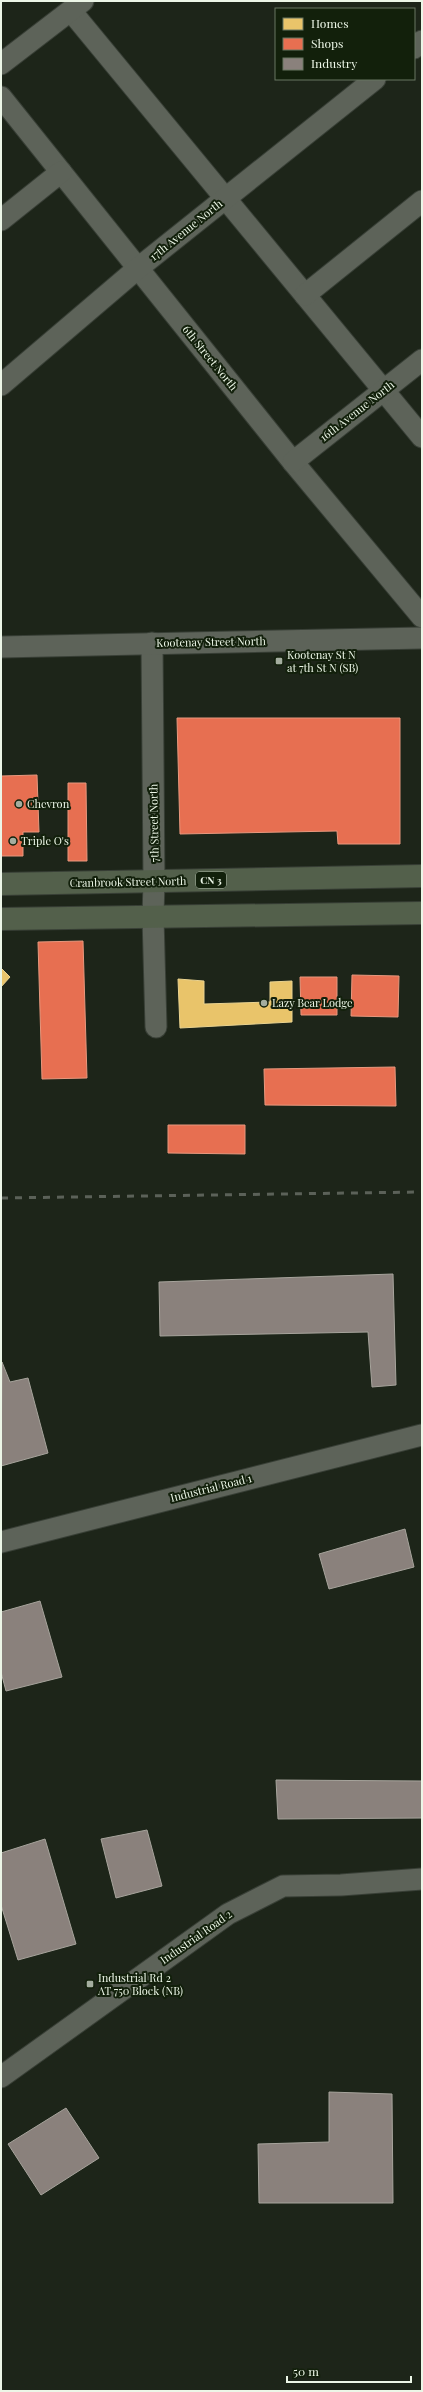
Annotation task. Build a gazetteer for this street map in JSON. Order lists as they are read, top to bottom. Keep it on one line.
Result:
{"streets":{"highway":["CN 3","Cranbrook Street North"],"street":["17th Avenue North","6th Street North","16th Avenue North","Kootenay Street North","7th Street North","Industrial Road 1","Industrial Road 2"]},"crossings":[["17th Avenue North","6th Street North"],["6th Street North","16th Avenue North"],["Kootenay Street North","7th Street North"],["7th Street North","Cranbrook Street North"]],"places":{"transit":["Kootenay St N at 7th St N (SB)","Industrial Rd 2 AT 750 Block (NB)"],"other":["Chevron","Triple O's","Lazy Bear Lodge"]},"legend":["Homes","Shops","Industry"],"scale_bar":"50 m"}
